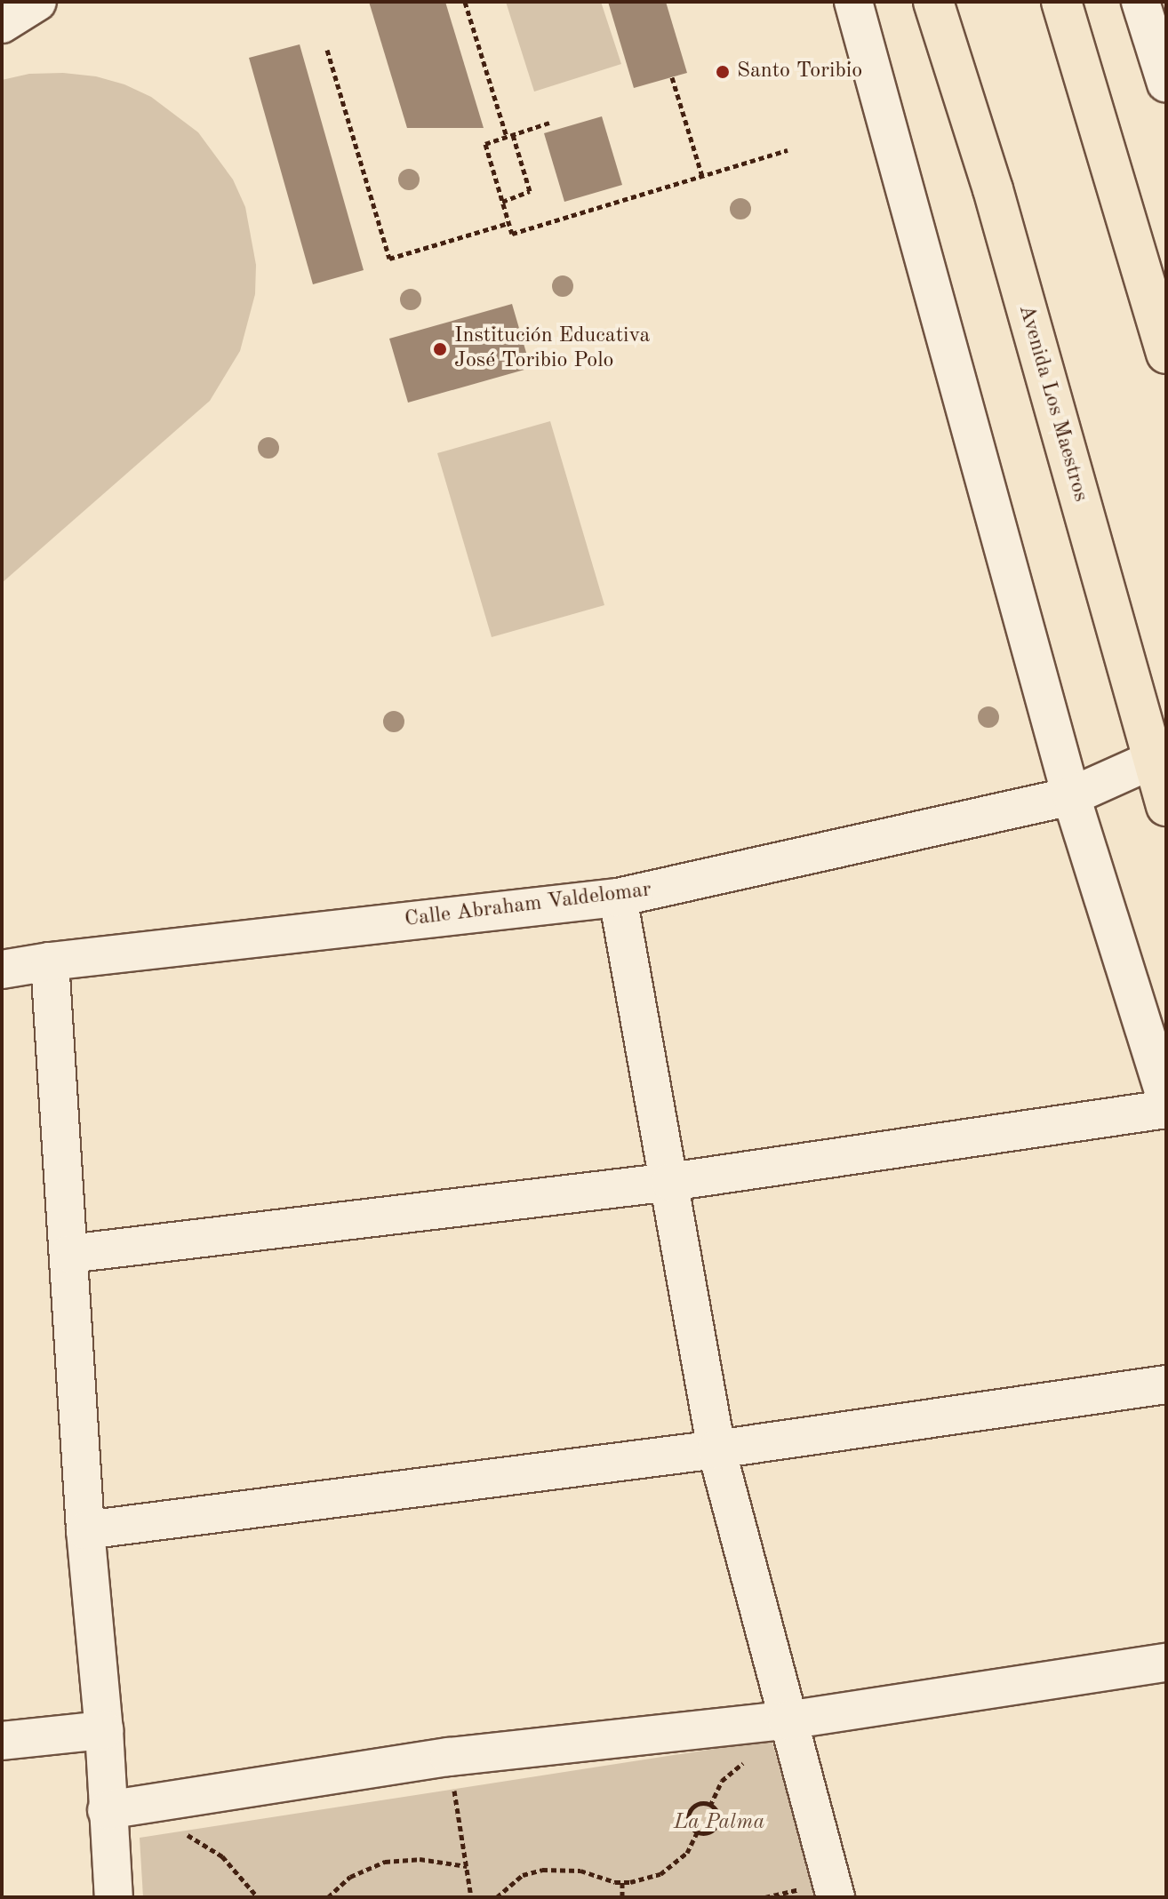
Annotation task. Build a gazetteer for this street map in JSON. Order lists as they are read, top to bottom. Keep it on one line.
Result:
{"streets":{"highway":["Avenida Los Maestros"],"street":["Calle Abraham Valdelomar"]},"crossings":[["Avenida Los Maestros","Calle Abraham Valdelomar"]],"parks":["La Palma"],"places":["Santo Toribio","Institución Educativa José Toribio Polo"]}
